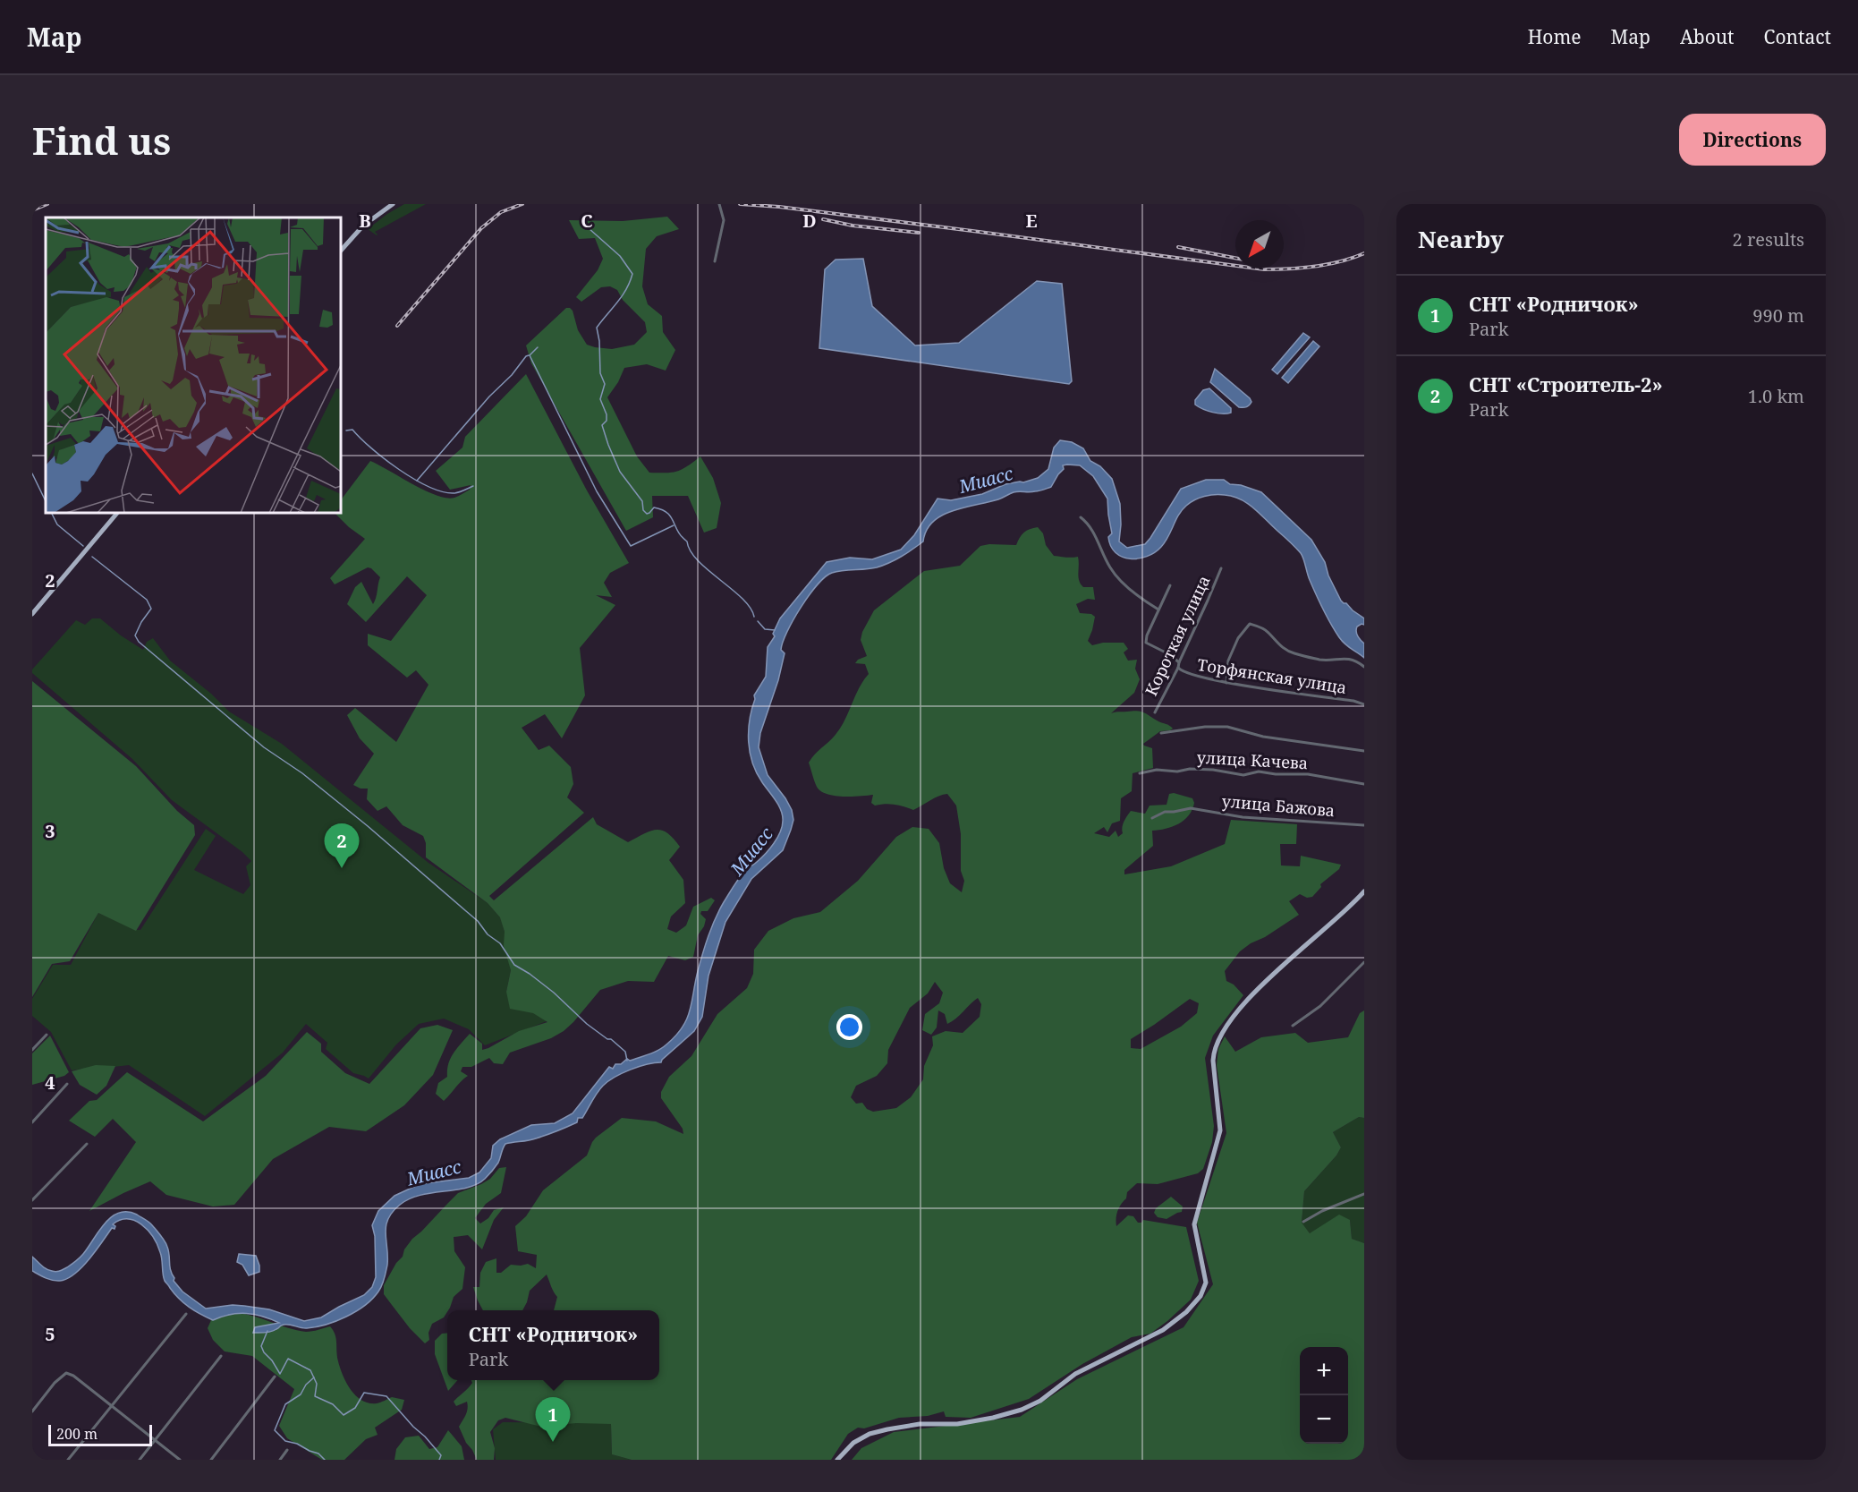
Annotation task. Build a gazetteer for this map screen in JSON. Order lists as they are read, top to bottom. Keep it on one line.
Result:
{"streets":{"street":["Короткая улица","Торфянская улица","улица Качева","улица Бажова"]},"crossings":[["Короткая улица","Торфянская улица"]],"water":["Миасс"],"scale_bar":"200 m","north":"bottom left","page":{"header":"Map","nav":["Home","Map","About","Contact"],"buttons":"Directions","title":"Find us","heading":["Nearby","2 results"],"list":[{"mark":"1","name":"СНТ «Родничок»","note":"Park","value":"990 m"},{"mark":"2","name":"СНТ «Строитель-2»","note":"Park","value":"1.0 km"}],"pins":["2","1"],"popup":["СНТ «Родничок»","Park"],"map_buttons":["+","−"],"scale":"200 m"},"grid":{"columns":["B","C","D","E"],"rows":["2","3","4","5"]}}
